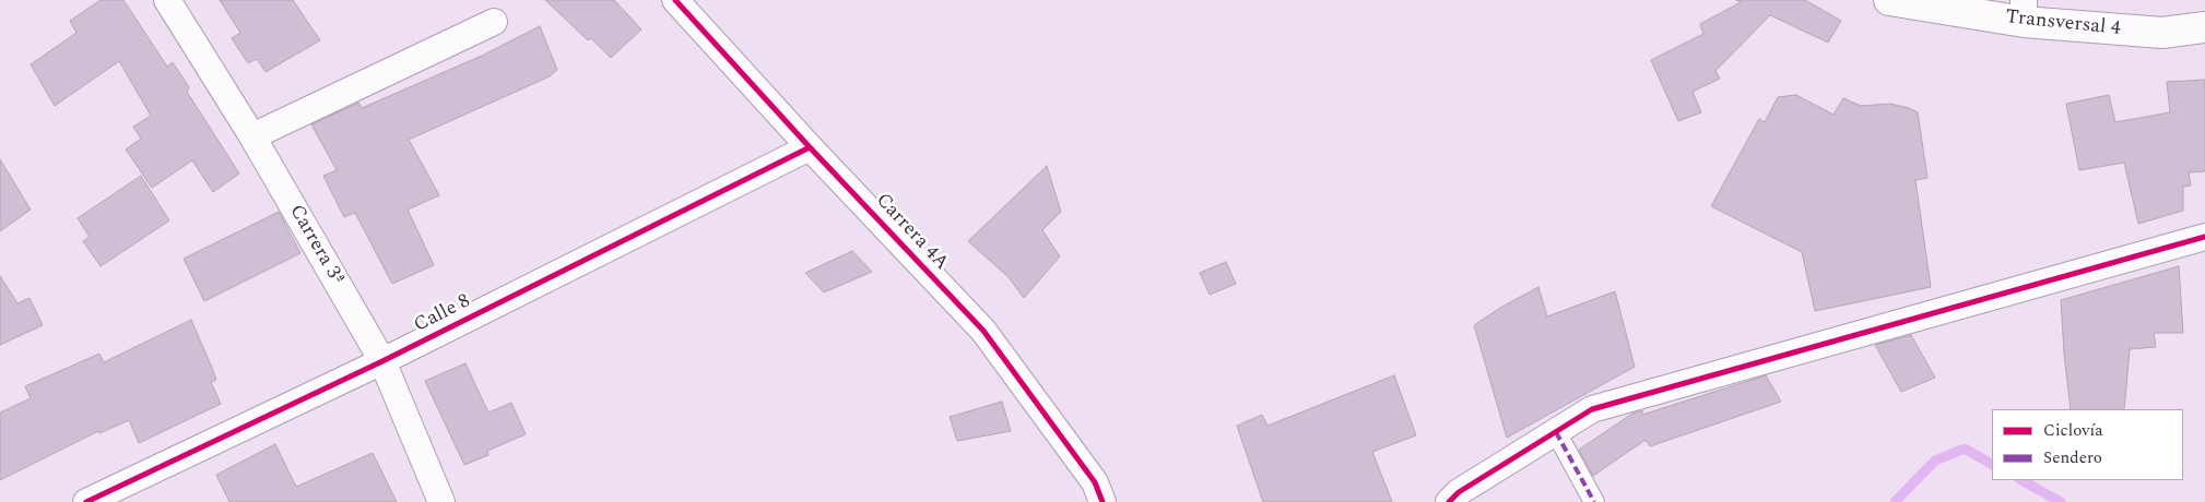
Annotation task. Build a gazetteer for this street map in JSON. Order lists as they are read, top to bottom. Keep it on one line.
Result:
{"streets":{"street":["Transversal 4","Carrera 4A","Carrera 3ª","Calle 8"]},"crossings":[["Carrera 4A","Calle 8"],["Carrera 3ª","Calle 8"]],"legend":["Ciclovía","Sendero"]}
